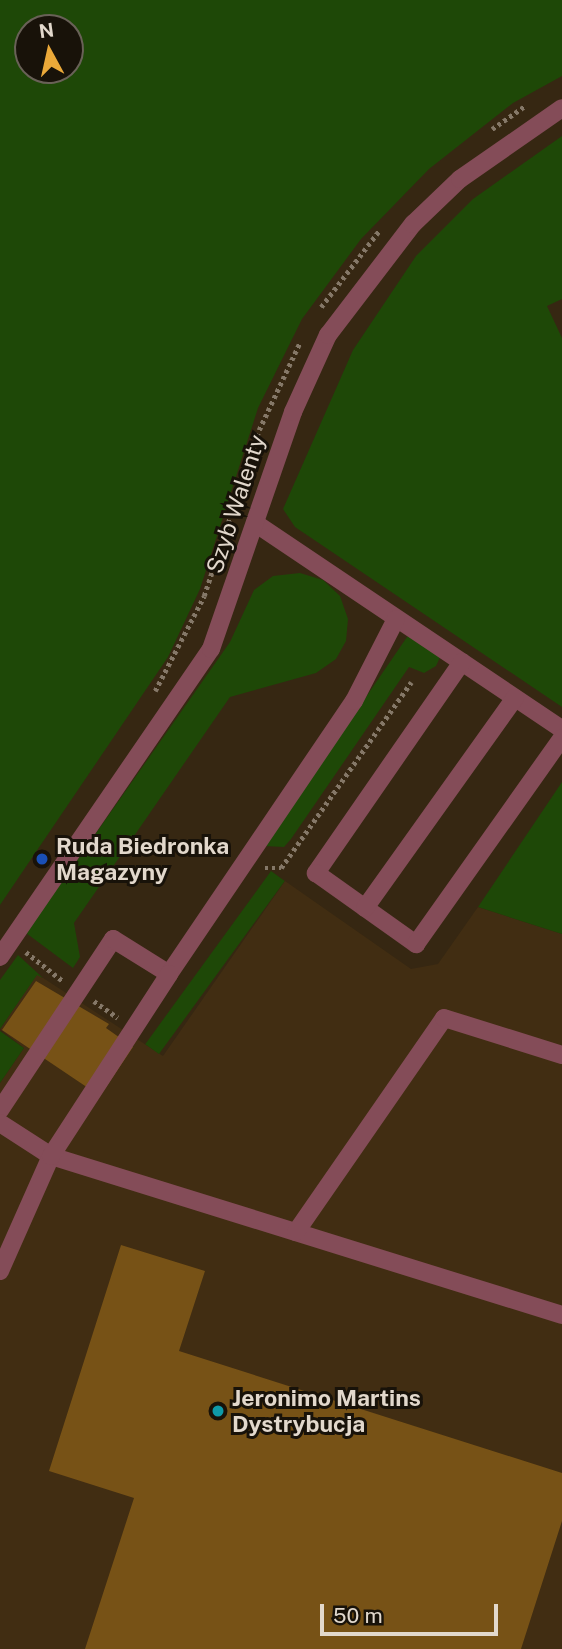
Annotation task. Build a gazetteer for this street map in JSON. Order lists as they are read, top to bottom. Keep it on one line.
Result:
{"streets":{"street":["Szyb Walenty"]},"places":["Ruda Biedronka Magazyny","Jeronimo Martins Dystrybucja"],"scale_bar":"50 m","north":"top"}
